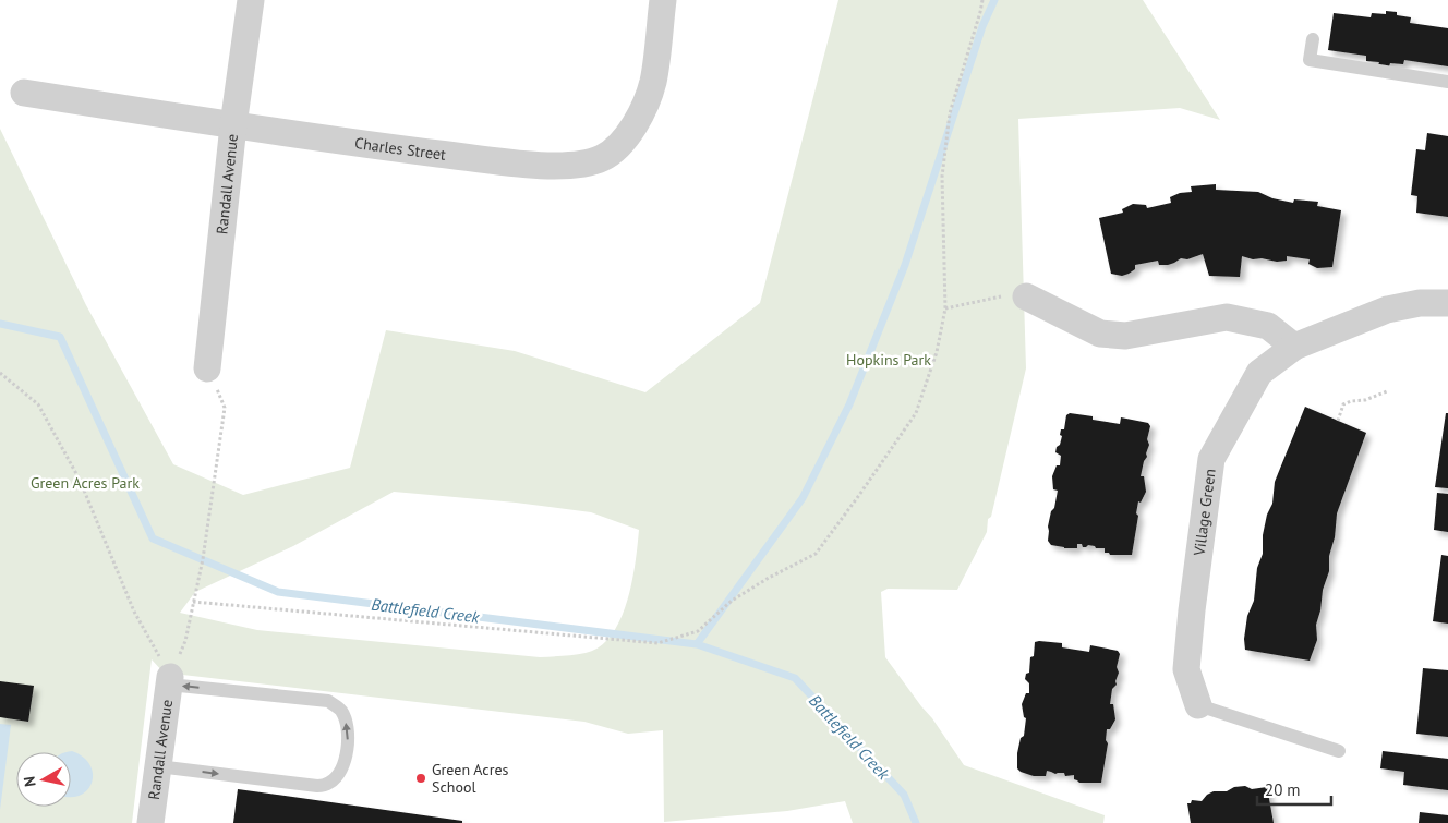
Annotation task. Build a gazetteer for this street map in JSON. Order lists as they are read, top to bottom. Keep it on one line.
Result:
{"streets":{"street":["Charles Street","Randall Avenue","Village Green"]},"crossings":[["Charles Street","Randall Avenue"]],"water":["Battlefield Creek"],"parks":["Hopkins Park","Green Acres Park"],"places":["Green Acres School"],"scale_bar":"20 m","north":"left"}
